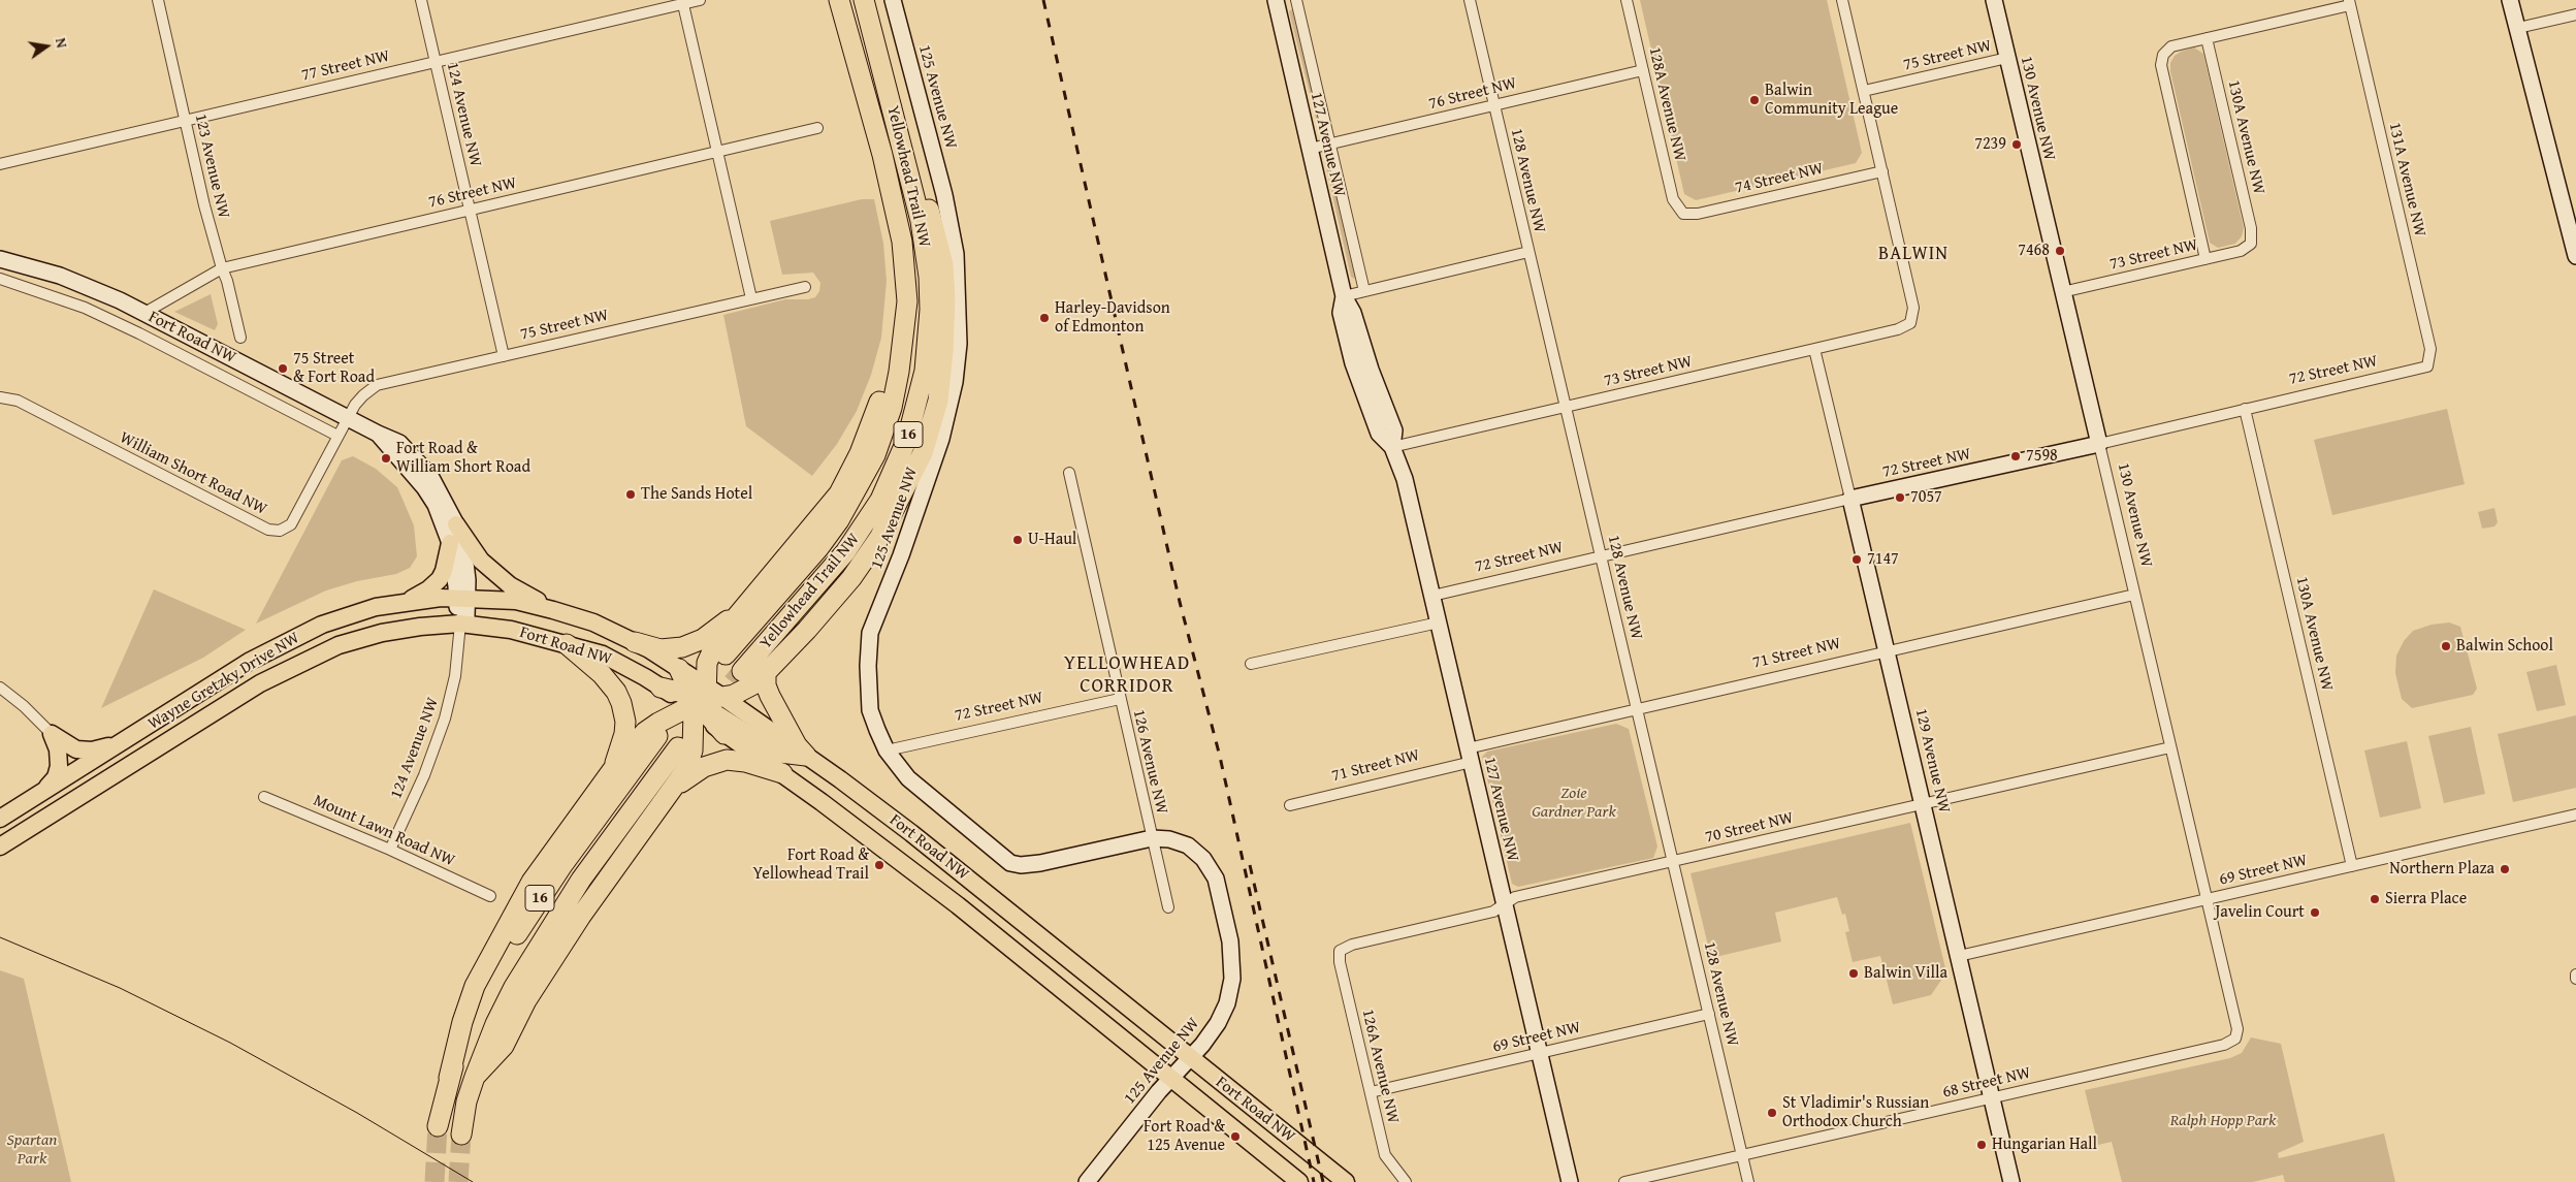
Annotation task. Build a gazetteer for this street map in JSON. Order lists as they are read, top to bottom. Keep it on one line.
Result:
{"streets":{"highway":["Yellowhead Trail NW","16"],"main road":["Fort Road NW","Wayne Gretzky Drive NW"],"street":["75 Street NW","77 Street NW","76 Street NW","125 Avenue NW","128A Avenue NW","130 Avenue NW","124 Avenue NW","130A Avenue NW","127 Avenue NW","123 Avenue NW","74 Street NW","131A Avenue NW","128 Avenue NW","73 Street NW","72 Street NW","William Short Road NW","71 Street NW","129 Avenue NW","126 Avenue NW","70 Street NW","Mount Lawn Road NW","69 Street NW","126A Avenue NW","68 Street NW"]},"crossings":[["75 Street NW","130 Avenue NW"],["75 Street NW","124 Avenue NW"],["75 Street NW","Fort Road NW"],["75 Street NW","William Short Road NW"],["77 Street NW","124 Avenue NW"],["77 Street NW","123 Avenue NW"],["76 Street NW","128A Avenue NW"],["76 Street NW","124 Avenue NW"],["76 Street NW","127 Avenue NW"],["76 Street NW","123 Avenue NW"],["76 Street NW","128 Avenue NW"],["76 Street NW","Fort Road NW"],["125 Avenue NW","Fort Road NW"],["125 Avenue NW","72 Street NW"],["125 Avenue NW","126 Avenue NW"],["128A Avenue NW","74 Street NW"],["130 Avenue NW","73 Street NW"],["130 Avenue NW","72 Street NW"],["130 Avenue NW","71 Street NW"],["130 Avenue NW","70 Street NW"],["130 Avenue NW","69 Street NW"],["130 Avenue NW","68 Street NW"],["124 Avenue NW","Fort Road NW"],["124 Avenue NW","Wayne Gretzky Drive NW"],["124 Avenue NW","Mount Lawn Road NW"],["130A Avenue NW","73 Street NW"],["130A Avenue NW","72 Street NW"],["130A Avenue NW","69 Street NW"],["127 Avenue NW","73 Street NW"],["127 Avenue NW","72 Street NW"],["127 Avenue NW","71 Street NW"],["127 Avenue NW","70 Street NW"],["127 Avenue NW","69 Street NW"],["74 Street NW","73 Street NW"],["131A Avenue NW","72 Street NW"],["128 Avenue NW","73 Street NW"],["128 Avenue NW","72 Street NW"],["128 Avenue NW","71 Street NW"],["128 Avenue NW","70 Street NW"],["128 Avenue NW","69 Street NW"],["128 Avenue NW","68 Street NW"],["73 Street NW","129 Avenue NW"],["Fort Road NW","William Short Road NW"],["Fort Road NW","Wayne Gretzky Drive NW"],["72 Street NW","129 Avenue NW"],["72 Street NW","126 Avenue NW"],["71 Street NW","129 Avenue NW"],["129 Avenue NW","70 Street NW"],["129 Avenue NW","69 Street NW"],["129 Avenue NW","68 Street NW"],["70 Street NW","126A Avenue NW"],["69 Street NW","126A Avenue NW"]],"districts":["BALWIN","YELLOWHEAD CORRIDOR"],"parks":["Zoie Gardner Park","Ralph Hopp Park","Spartan Park"],"places":["Balwin Community League","7239","7468","Harley-Davidson of Edmonton","75 Street & Fort Road","7598","Fort Road & William Short Road","The Sands Hotel","7057","U-Haul","7147","Balwin School","Fort Road & Yellowhead Trail","Northern Plaza","Sierra Place","Javelin Court","Balwin Villa","St Vladimir's Russian Orthodox Church","Fort Road & 125 Avenue","Hungarian Hall"],"north":"right"}
